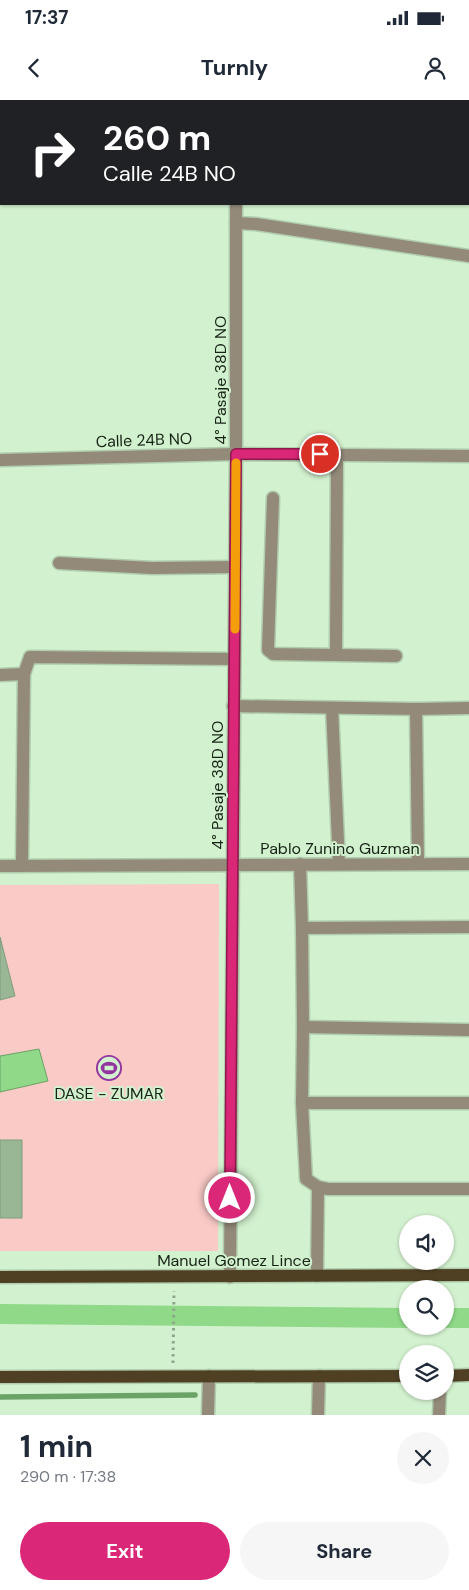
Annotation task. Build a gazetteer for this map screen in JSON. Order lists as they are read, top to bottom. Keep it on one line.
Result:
{"streets":{"main road":["Manuel Gomez Lince"],"street":["4° Pasaje 38D NO","Calle 24B NO","Pablo Zunino Guzman"]},"crossings":[["4° Pasaje 38D NO","Calle 24B NO"],["4° Pasaje 38D NO","Pablo Zunino Guzman"],["4° Pasaje 38D NO","Manuel Gomez Lince"]],"places":{"sports":["DASE - ZUMAR"]},"page":{"status":"17:37","header":"Turnly","turn":["260 m","Calle 24B NO"],"heading":["1 min","290 m · 17:38"],"buttons":["Exit","Share"]}}
